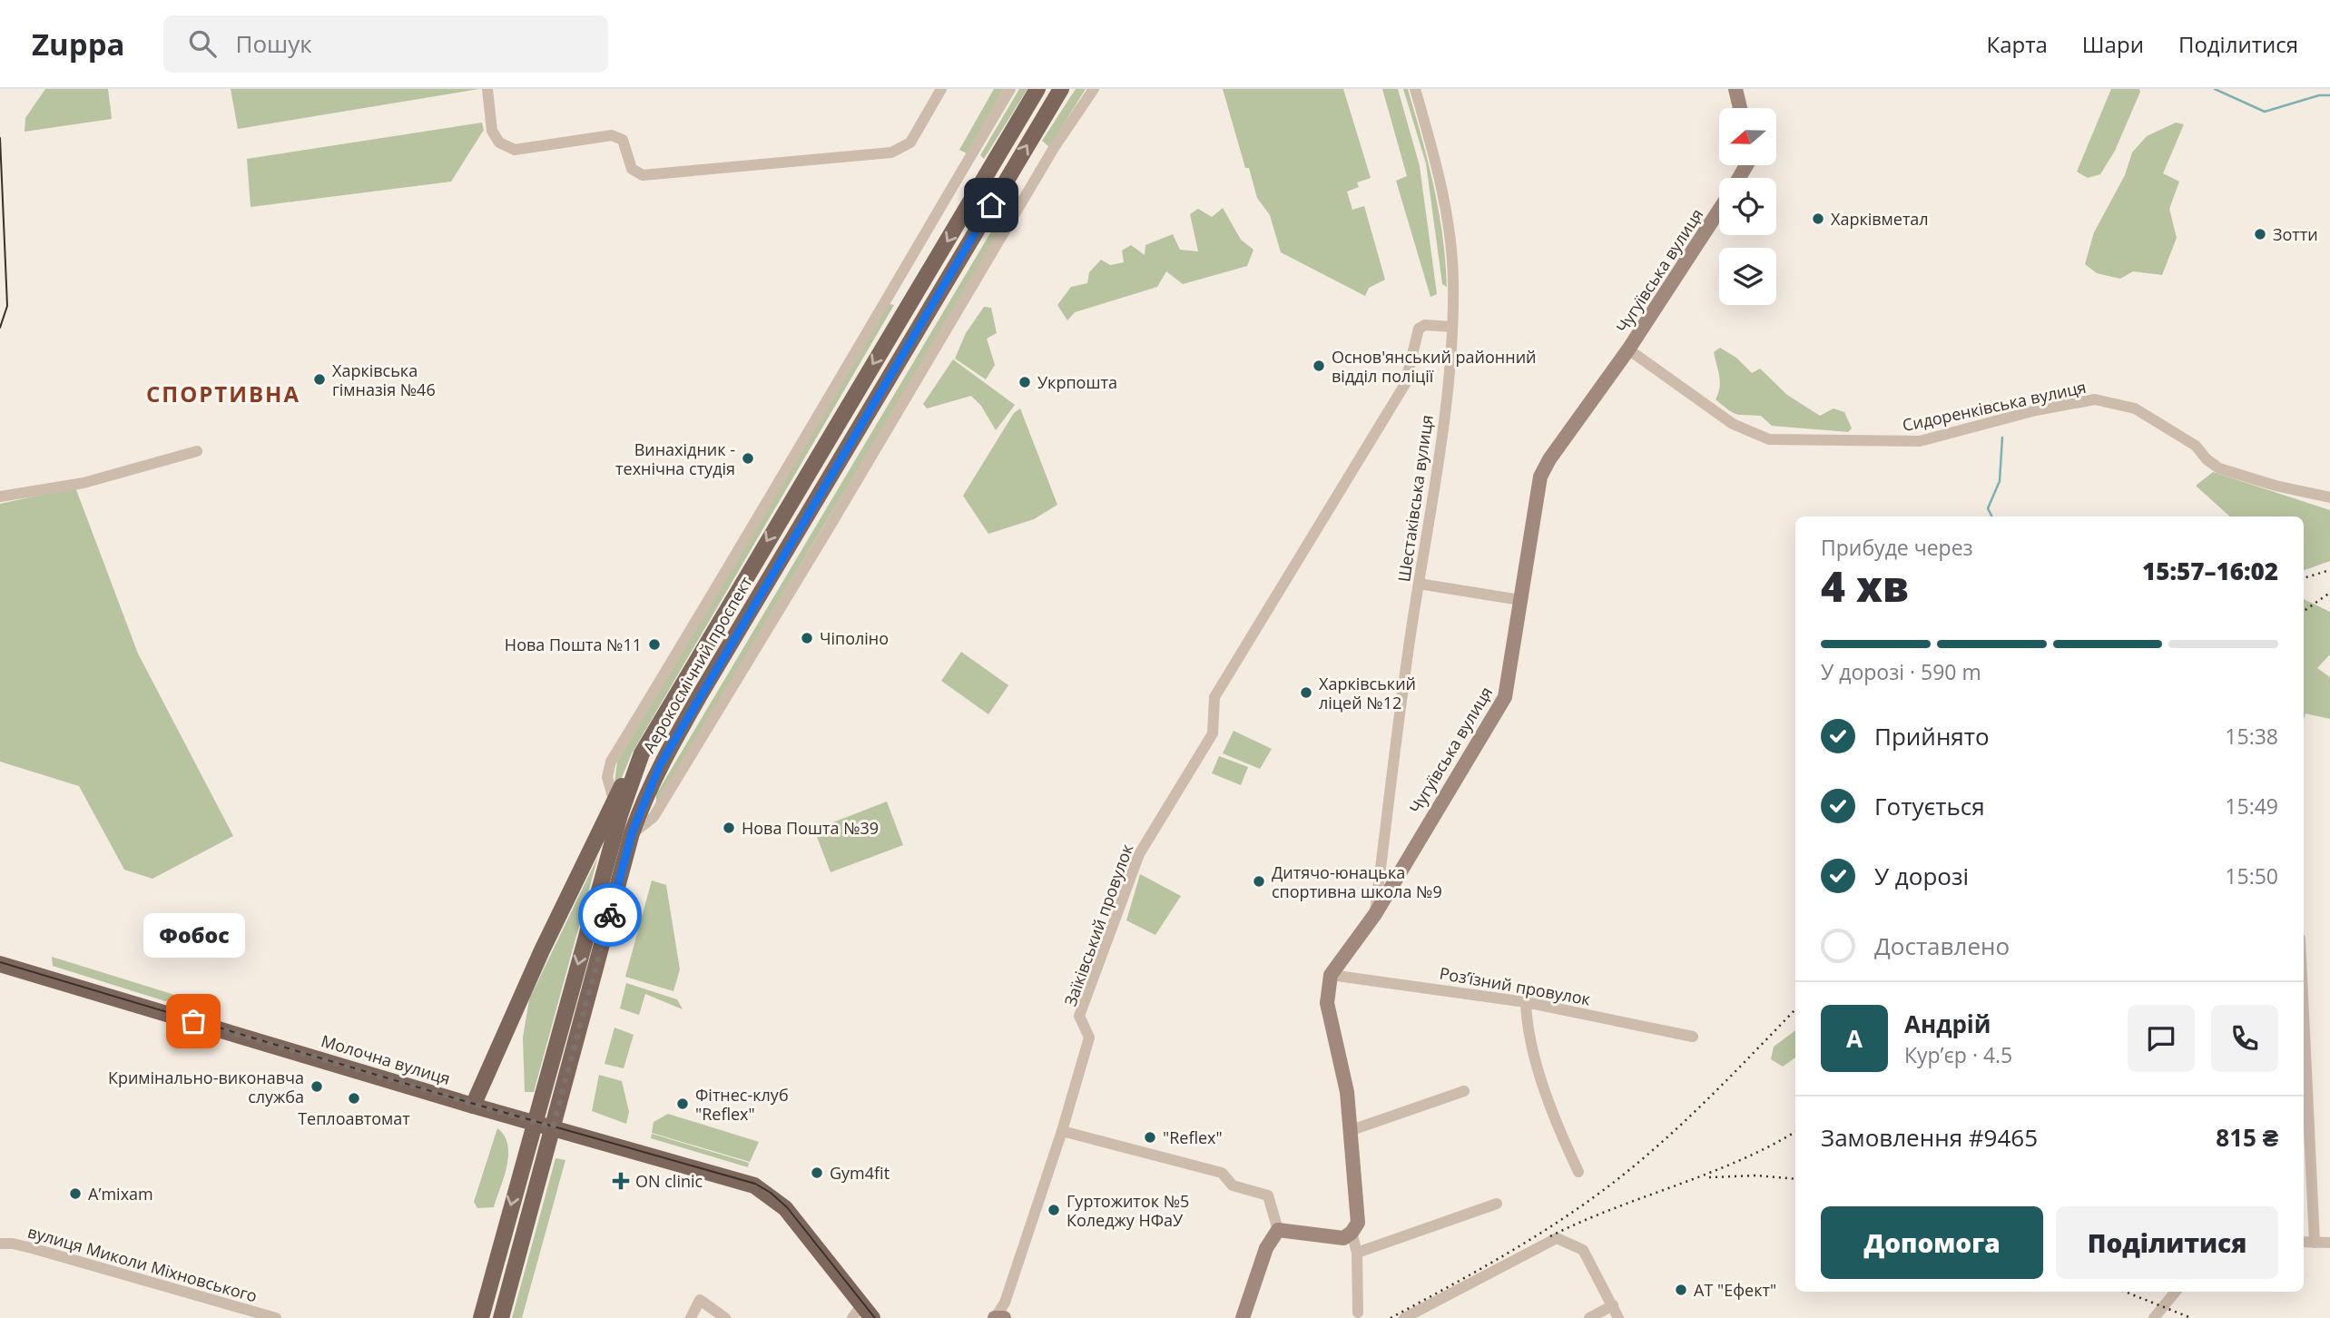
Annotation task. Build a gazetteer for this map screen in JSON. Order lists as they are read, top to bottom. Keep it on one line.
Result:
{"streets":{"main road":["Аерокосмічний проспект","Молочна вулиця"],"street":["Чугуївська вулиця","Сидоренківська вулиця","Шестаківська вулиця","Заїківський провулок","Роз’їзний провулок","вулиця Миколи Міхновського"]},"crossings":[["Чугуївська вулиця","Сидоренківська вулиця"],["Чугуївська вулиця","Шестаківська вулиця"],["Чугуївська вулиця","Роз’їзний провулок"],["Шестаківська вулиця","Заїківський провулок"],["Аерокосмічний проспект","Молочна вулиця"]],"districts":["СПОРТИВНА"],"places":{"other":["Харківметал","Зотти","Основ'янський районний відділ поліції","Харківська гімназія №46","Укрпошта","Винахідник - технічна студія","Чіполіно","Нова Пошта №11","Харківський ліцей №12","Нова Пошта №39","Дитячо-юнацька спортивна школа №9","Фобос","Кримінально-виконавча служба","Теплоавтомат","Фітнес-клуб \"Reflex\"","\"Reflex\"","Gym4fit","A’mixam","Гуртожиток №5 Коледжу НФаУ","АТ \"Ефект\""],"health":["ON clinic"]},"north":"left","page":{"header":"Zuppa","search":"Пошук","nav":["Карта","Шари","Поділитися"],"heading":["4 хв","Прибуде через","15:57–16:02"],"panel":["Андрій","Кур’єр · 4.5","Замовлення #9465","815 ₴"],"bar":"У дорозі · 590 m","list":[["Прийнято","15:38"],["Готується","15:49"],["У дорозі","15:50"],"Доставлено"],"bubble":"Фобос","round":"А","buttons":["Допомога","Поділитися"]}}
